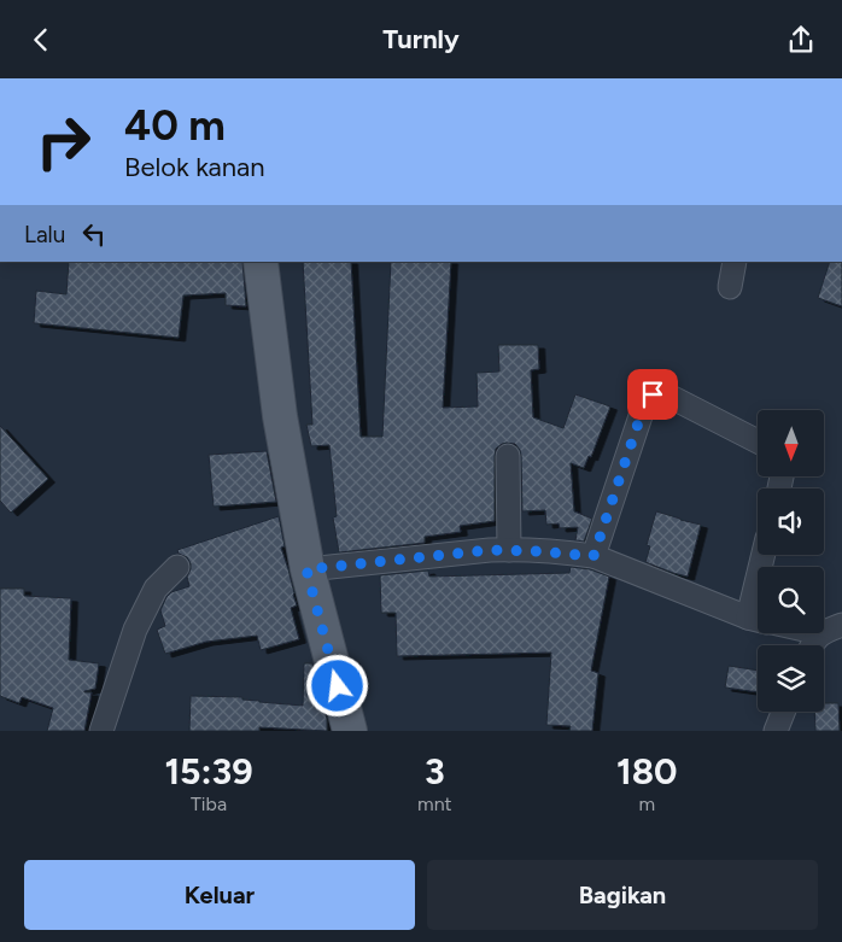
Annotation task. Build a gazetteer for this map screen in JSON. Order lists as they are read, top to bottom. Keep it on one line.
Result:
{"north":"bottom","page":{"header":"Turnly","turn":["40 m","Belok kanan"],"then":"Lalu","eta":["15:39","Tiba","3","mnt","180","m"],"buttons":["Keluar","Bagikan"]}}
